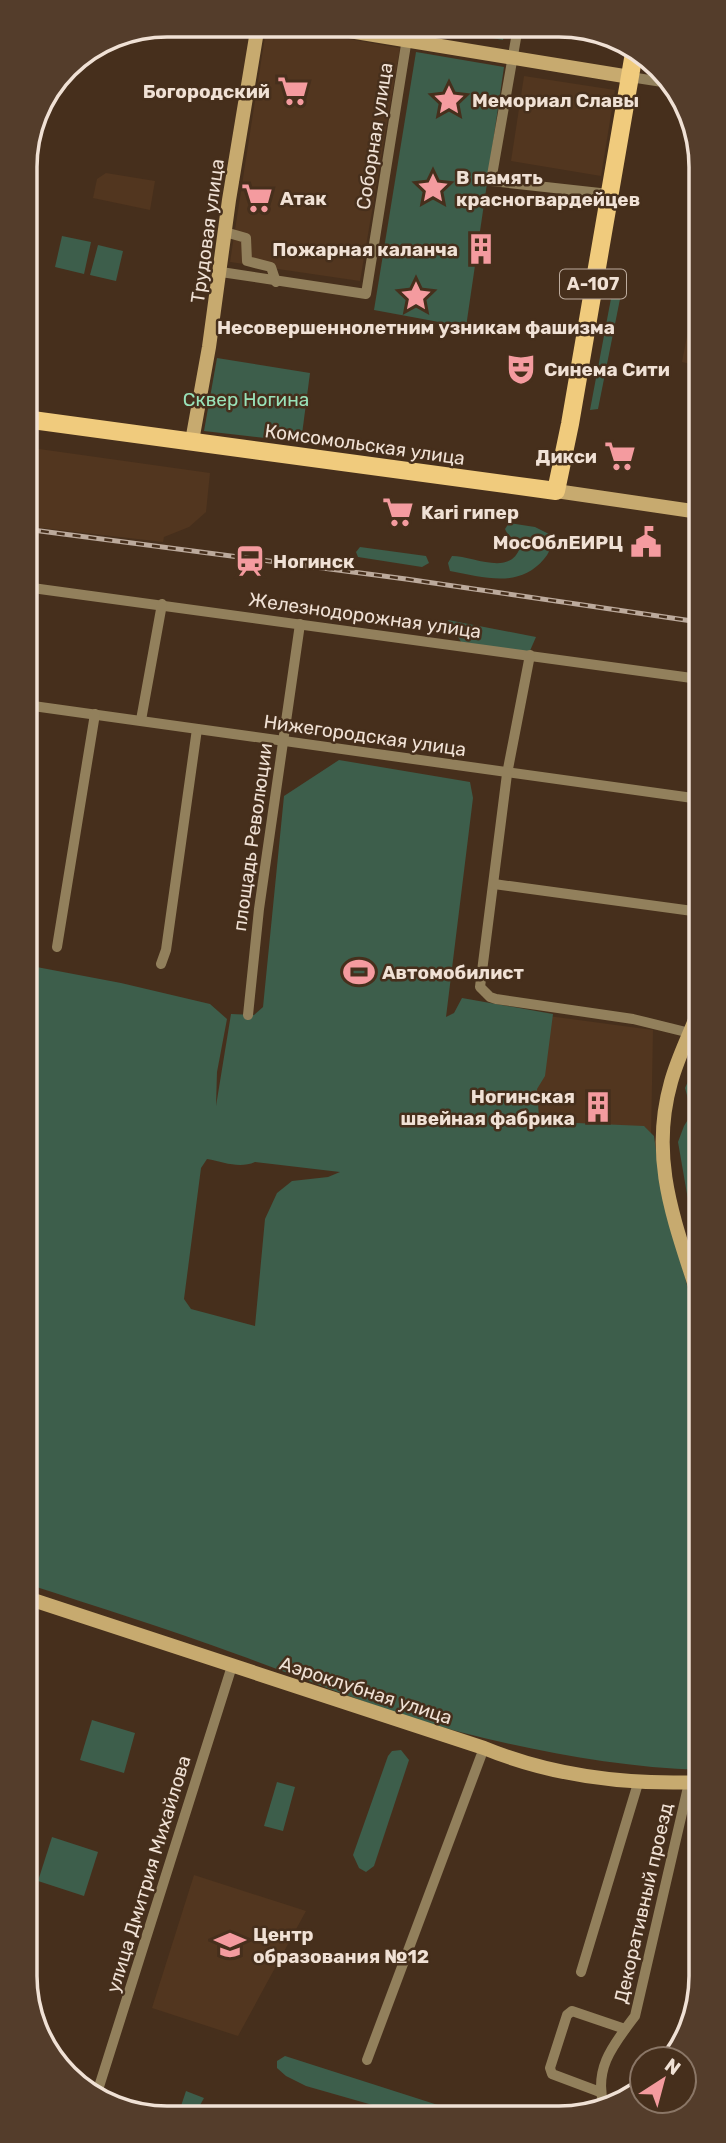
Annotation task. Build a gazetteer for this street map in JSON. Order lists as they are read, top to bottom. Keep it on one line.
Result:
{"streets":{"main road":["А-107","Комсомольская улица"],"street":["Соборная улица","Трудовая улица","Железнодорожная улица","Нижегородская улица","площадь Революции","Аэроклубная улица","улица Дмитрия Михайлова","Декоративный проезд"]},"crossings":[["Трудовая улица","Комсомольская улица"],["А-107","Комсомольская улица"],["Железнодорожная улица","площадь Революции"],["Нижегородская улица","площадь Революции"],["Аэроклубная улица","улица Дмитрия Михайлова"]],"parks":["Сквер Ногина"],"places":{"supermarket":["Богородский","Атак","Дикси","Kari гипер"],"place":["Мемориал Славы","В память красногвардейцев","Несовершеннолетним узникам фашизма"],"building":["Пожарная каланча","Ногинская швейная фабрика"],"theatre":["Синема Сити"],"public building":["МосОблЕИРЦ"],"station":["Ногинск"],"sports":["Автомобилист"],"school or university":["Центр образования №12"]},"north":"top right"}
